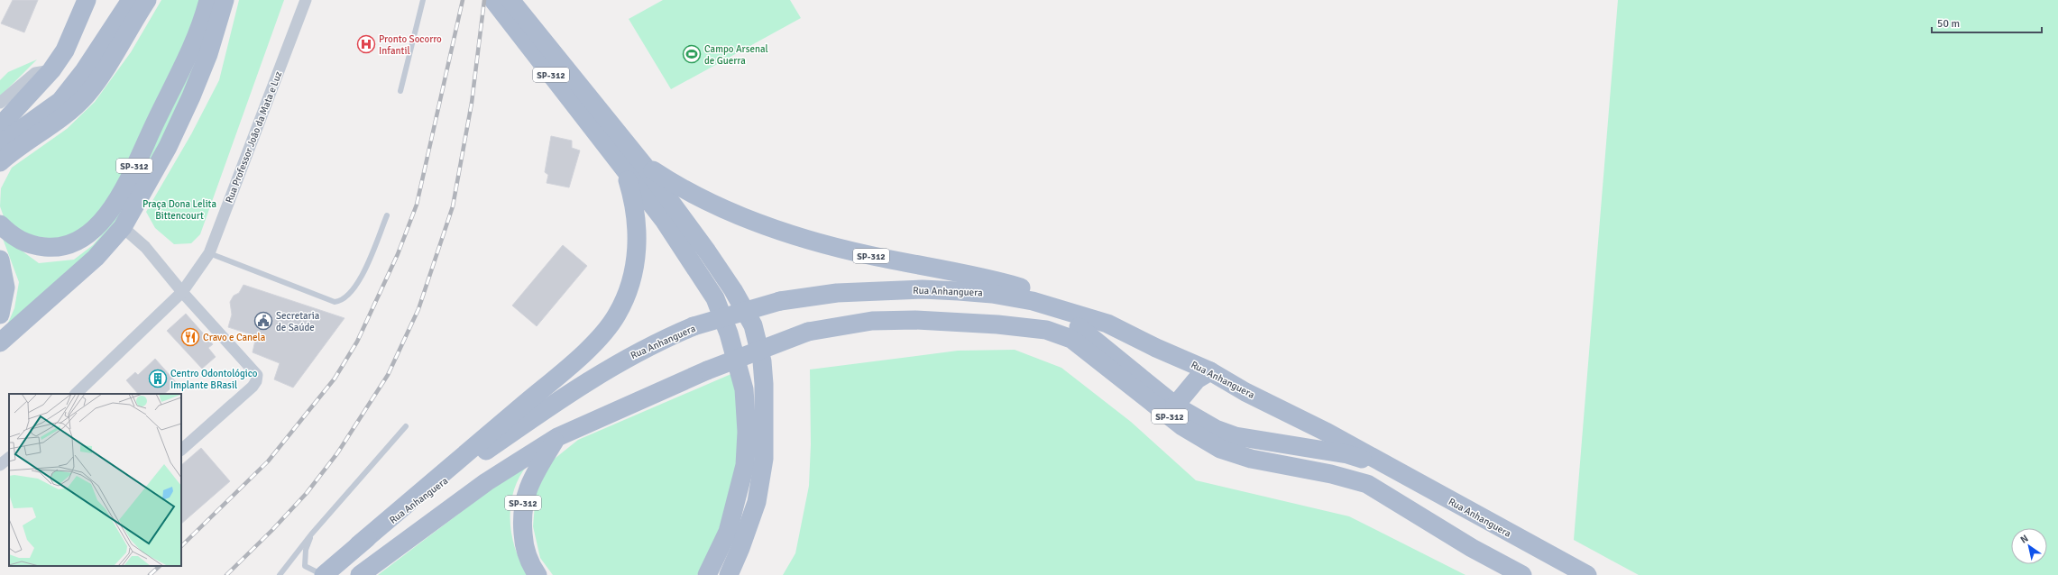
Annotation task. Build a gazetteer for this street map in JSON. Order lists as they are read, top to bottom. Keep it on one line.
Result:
{"streets":{"main road":["SP-312","Rua Anhanguera"],"street":["Rua Professor João da Mata e Luz"]},"crossings":[["SP-312","Rua Anhanguera"]],"parks":["Praça Dona Lelita Bittencourt"],"places":{"hospital":["Pronto Socorro Infantil"],"sports":["Campo Arsenal de Guerra"],"public building":["Secretaria de Saúde"],"restaurant":["Cravo e Canela"],"building":["Centro Odontológico Implante BRasil"]},"scale_bar":"50 m","north":"top left"}
